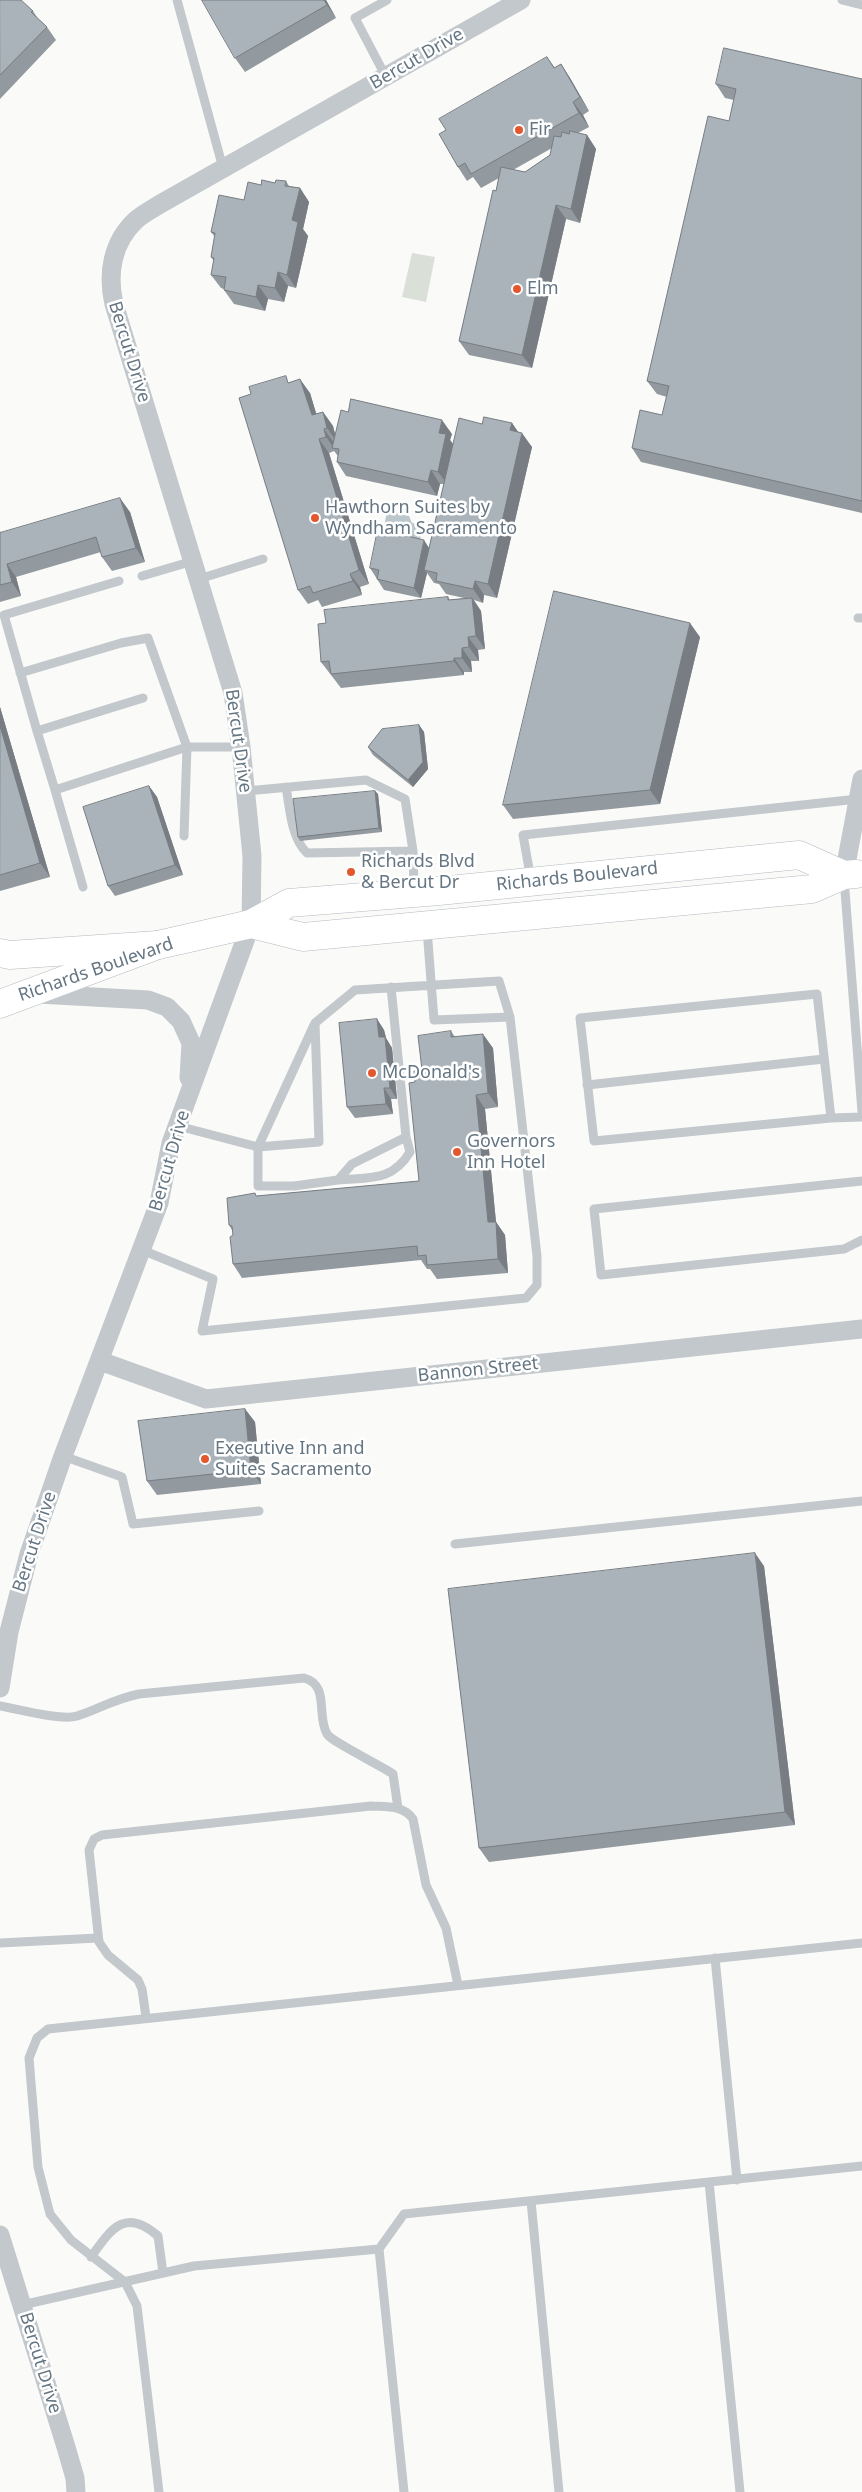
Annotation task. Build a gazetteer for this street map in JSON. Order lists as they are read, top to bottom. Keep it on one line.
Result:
{"streets":{"main road":["Richards Boulevard"],"street":["Bercut Drive","Bannon Street"]},"crossings":[["Bercut Drive","Richards Boulevard"],["Bercut Drive","Bannon Street"]],"places":["Fir","Elm","Hawthorn Suites by Wyndham Sacramento","Richards Blvd & Bercut Dr","McDonald's","Governors Inn Hotel","Executive Inn and Suites Sacramento"]}
